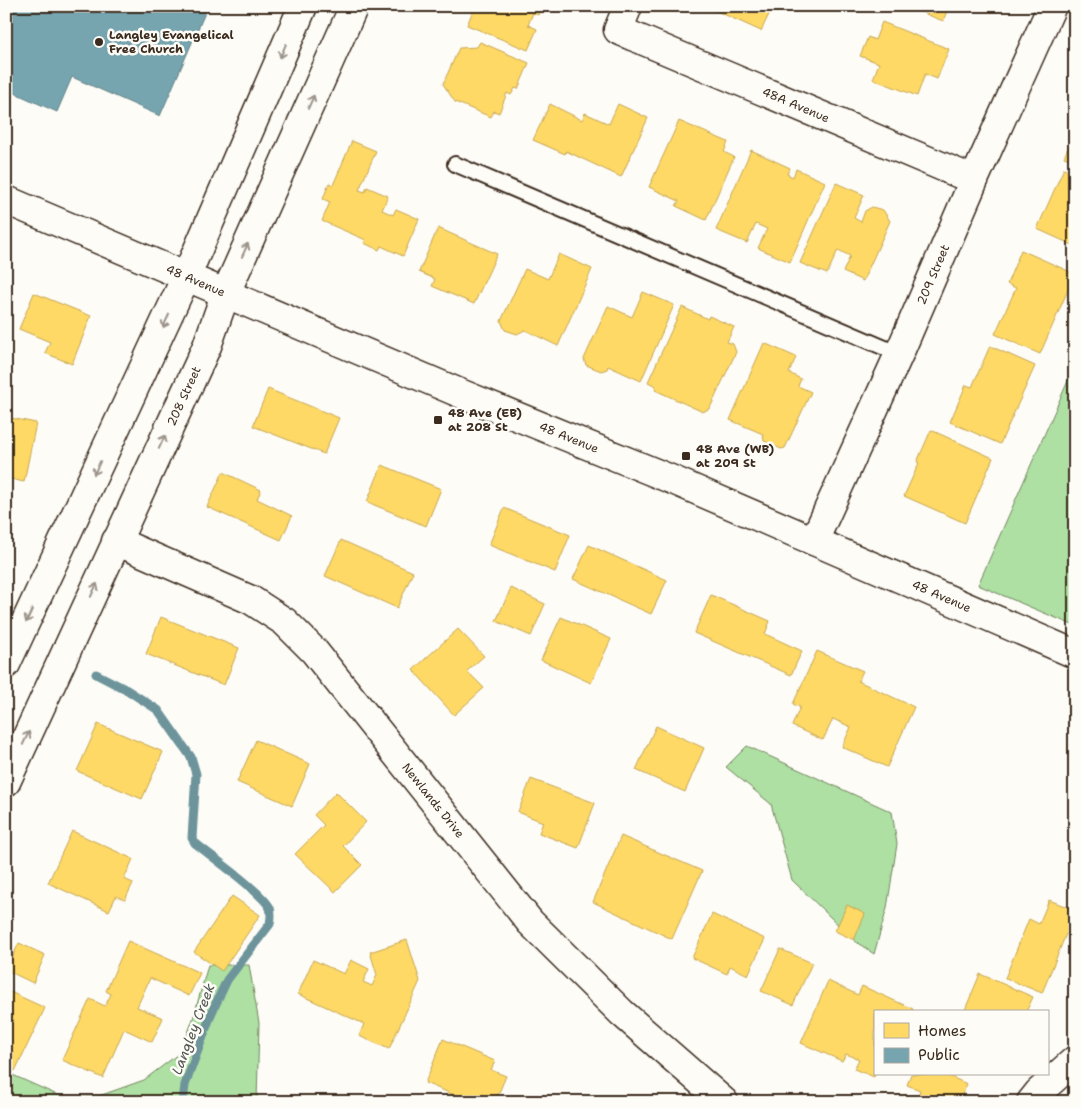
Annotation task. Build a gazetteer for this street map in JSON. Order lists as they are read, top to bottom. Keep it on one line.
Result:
{"streets":{"main road":["48A Avenue","209 Street","48 Avenue","208 Street","Newlands Drive"]},"crossings":[["48A Avenue","209 Street"],["209 Street","48 Avenue"],["48 Avenue","208 Street"],["208 Street","Newlands Drive"]],"water":["Langley Creek"],"places":{"other":["Langley Evangelical Free Church"],"transit":["48 Ave (EB) at 208 St","48 Ave (WB) at 209 St"]},"legend":["Homes","Public"]}
